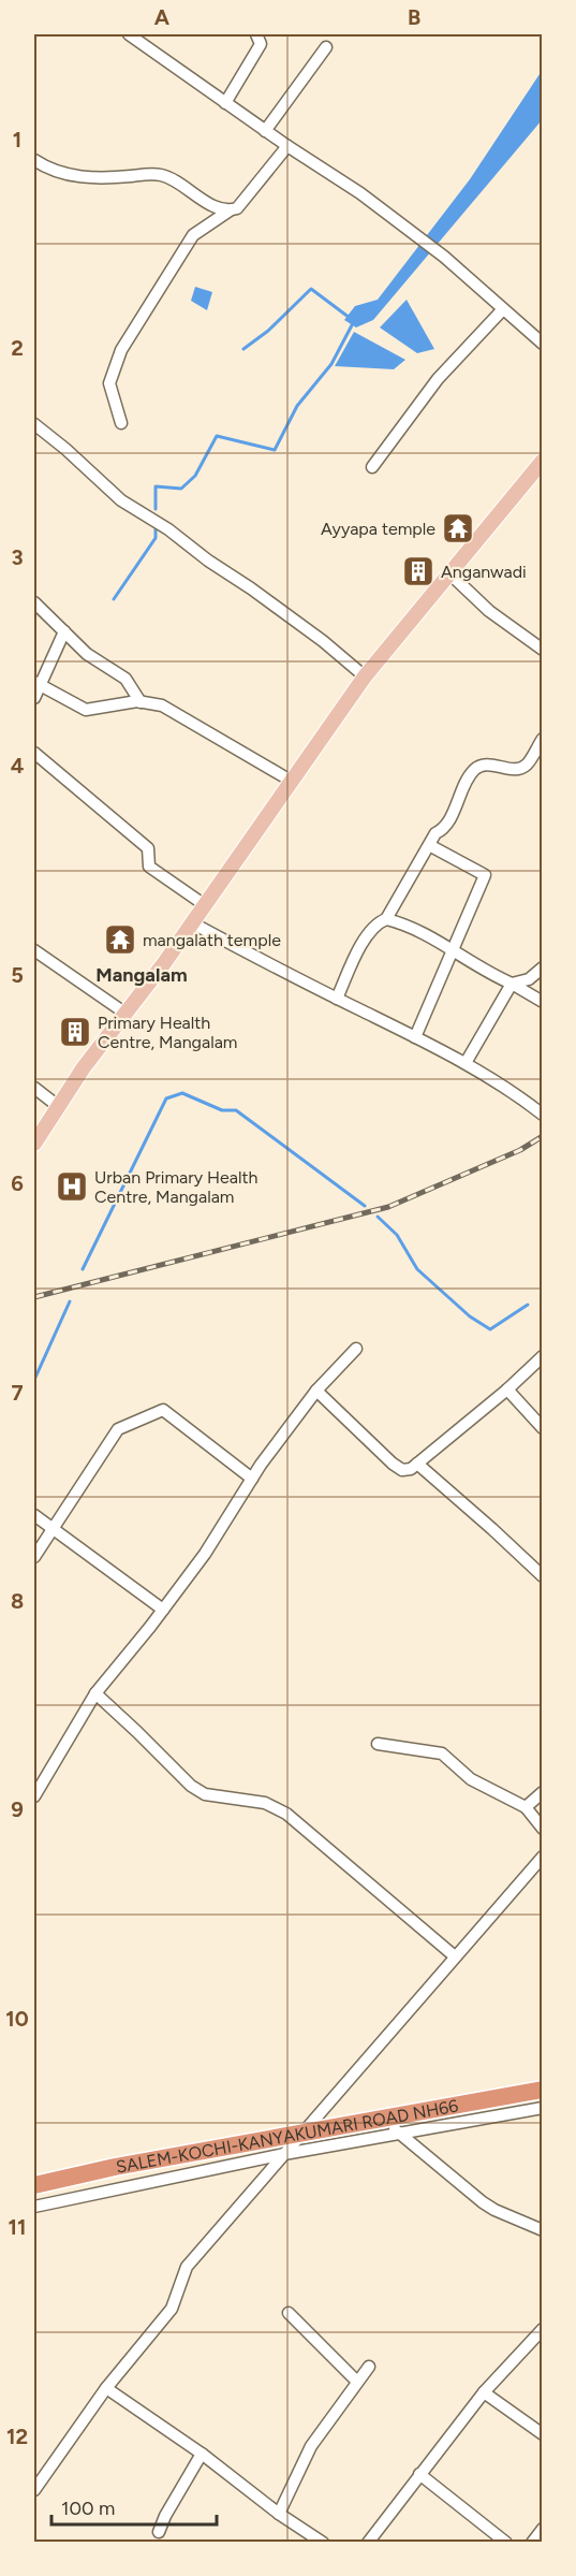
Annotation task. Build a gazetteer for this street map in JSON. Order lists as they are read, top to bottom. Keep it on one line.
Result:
{"streets":{"highway":["SALEM-KOCHI-KANYAKUMARI ROAD NH66"]},"districts":["Mangalam"],"places":{"temple":["Ayyapa temple","mangalath temple"],"building":["Anganwadi","Primary Health Centre, Mangalam"],"hospital":["Urban Primary Health Centre, Mangalam"]},"scale_bar":"100 m","grid":{"columns":["A","B"],"rows":["1","2","3","4","5","6","7","8","9","10","11","12"]}}
